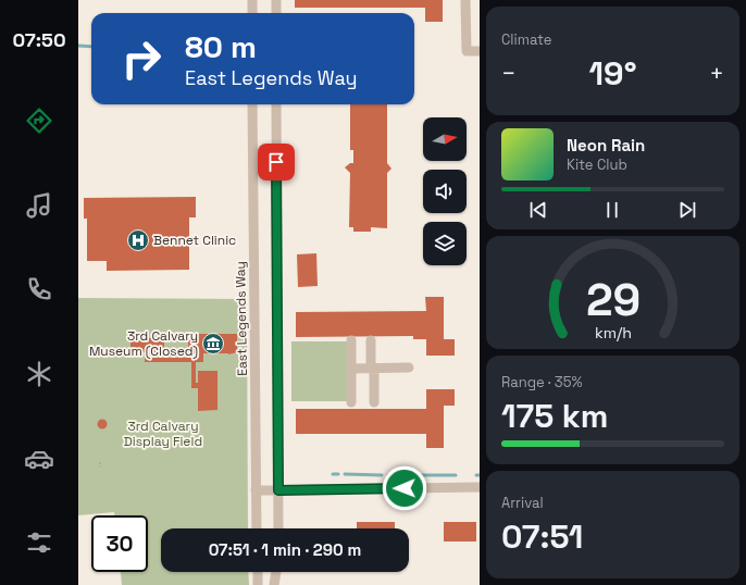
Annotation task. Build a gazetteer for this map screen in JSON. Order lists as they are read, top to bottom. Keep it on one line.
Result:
{"streets":{"street":["East Legends Way"]},"parks":["3rd Calvary Display Field"],"places":{"hospital":["Bennet Clinic"],"museum":["3rd Calvary Museum (Closed)"]},"north":"right","page":{"tabs":"07:50","tile":["Climate",["Range · 35%","175 km"],["Arrival","07:51"]],"turn":["80 m","East Legends Way"],"heat":["−","19°","+"],"song":["Neon Rain","Kite Club"],"limit":"30","trip":"07:51 · 1 min · 290 m","gauge":["29","km/h"]}}
